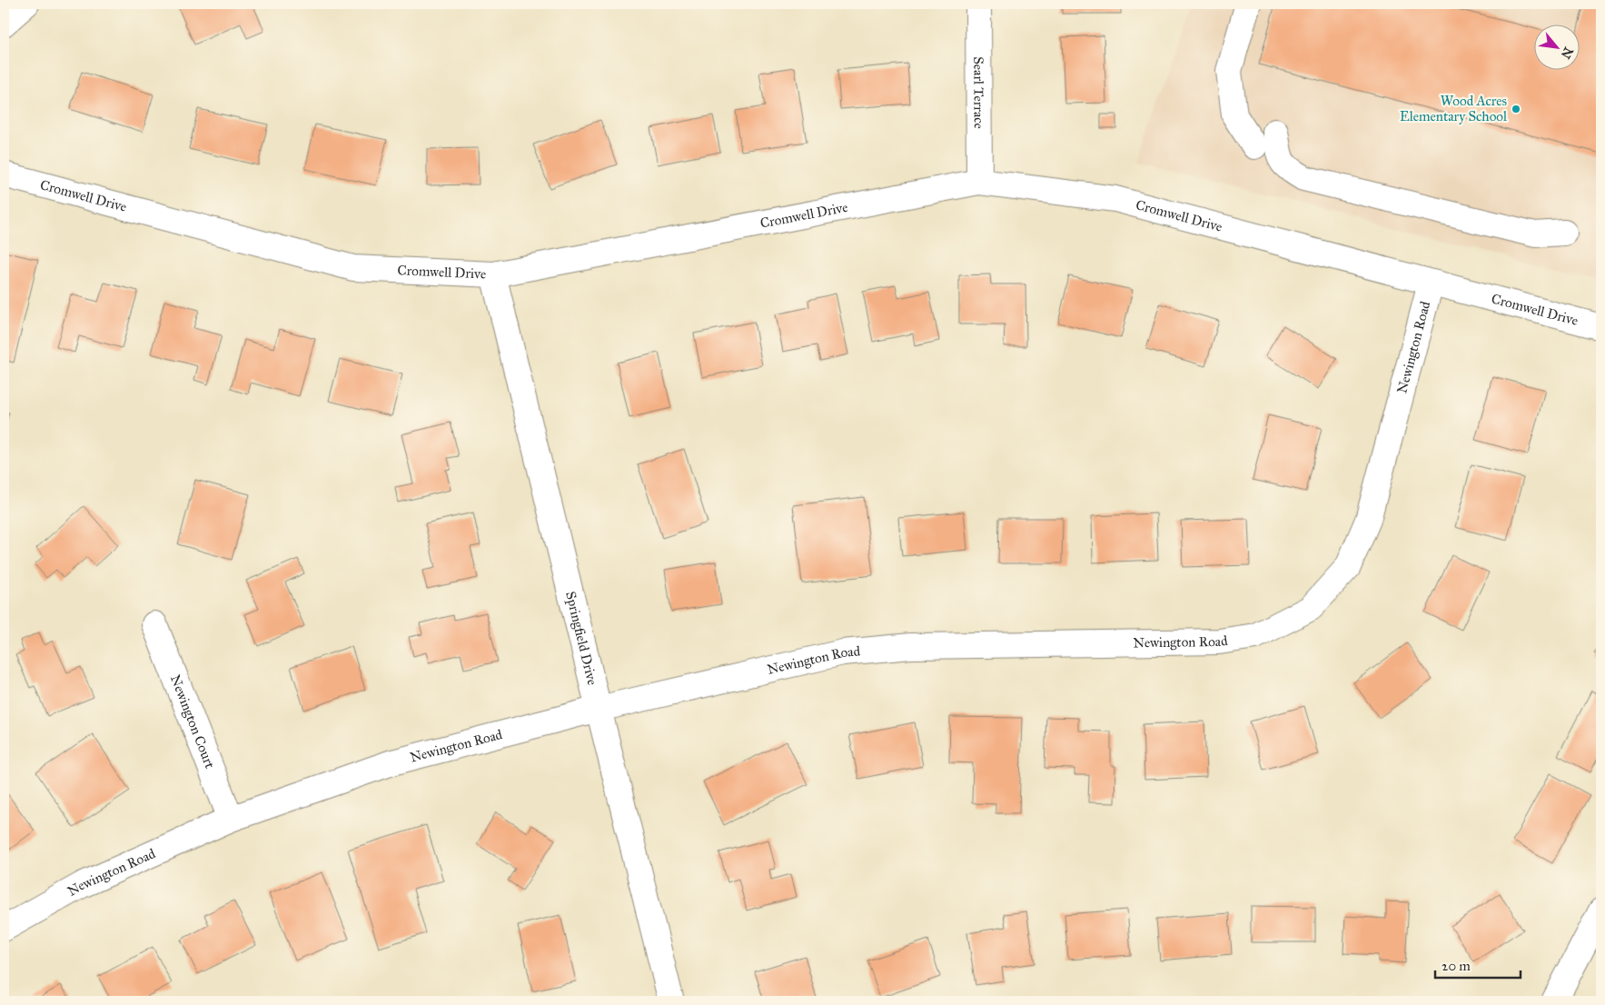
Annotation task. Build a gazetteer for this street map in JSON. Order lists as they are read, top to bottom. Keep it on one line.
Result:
{"streets":{"street":["Searl Terrace","Cromwell Drive","Newington Road","Springfield Drive","Newington Court"]},"crossings":[["Searl Terrace","Cromwell Drive"],["Cromwell Drive","Newington Road"],["Cromwell Drive","Springfield Drive"],["Newington Road","Springfield Drive"],["Newington Road","Newington Court"]],"places":["Wood Acres Elementary School"],"scale_bar":"20 m","north":"bottom right"}
